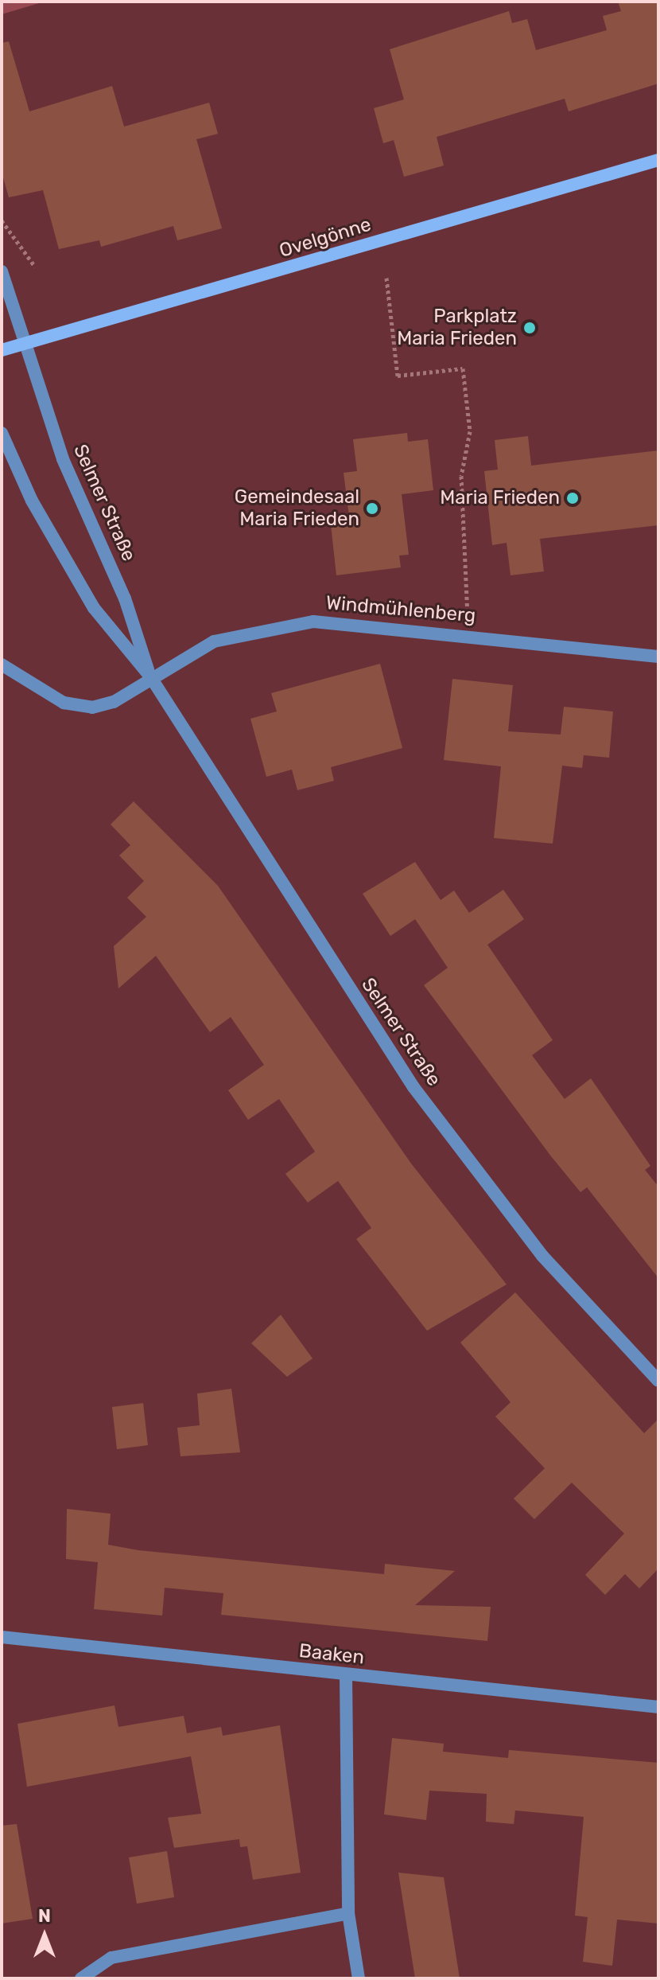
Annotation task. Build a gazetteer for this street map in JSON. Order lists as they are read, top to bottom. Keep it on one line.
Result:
{"streets":{"main road":["Ovelgönne"],"street":["Selmer Straße","Windmühlenberg","Baaken"]},"crossings":[["Ovelgönne","Selmer Straße"],["Selmer Straße","Windmühlenberg"]],"places":["Parkplatz Maria Frieden","Maria Frieden","Gemeindesaal Maria Frieden"],"north":"top"}
